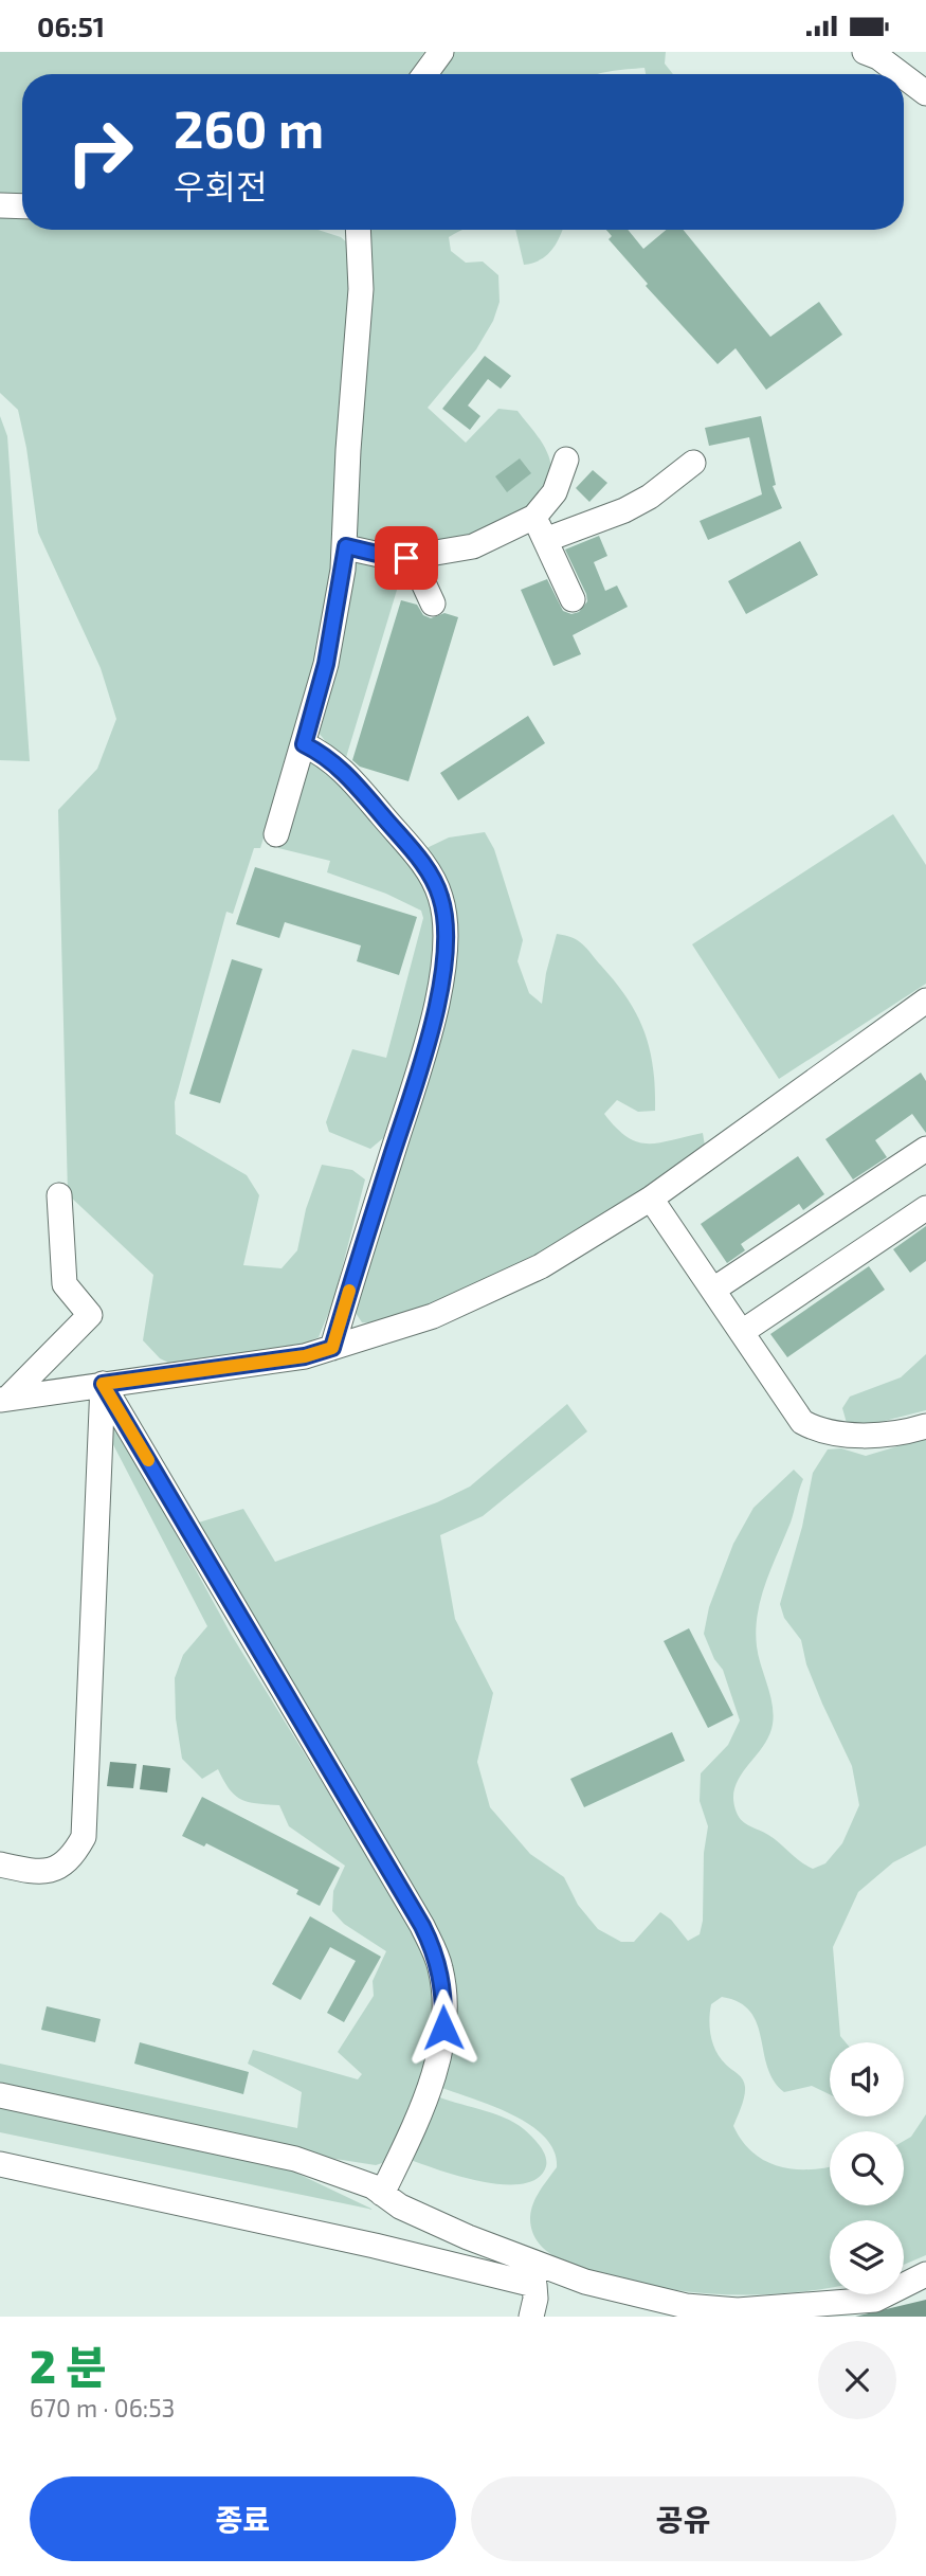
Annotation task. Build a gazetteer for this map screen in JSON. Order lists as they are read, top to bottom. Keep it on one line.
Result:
{"page":{"status":"06:51","turn":["260 m","우회전"],"heading":["2 분","670 m · 06:53"],"buttons":["종료","공유"]}}
